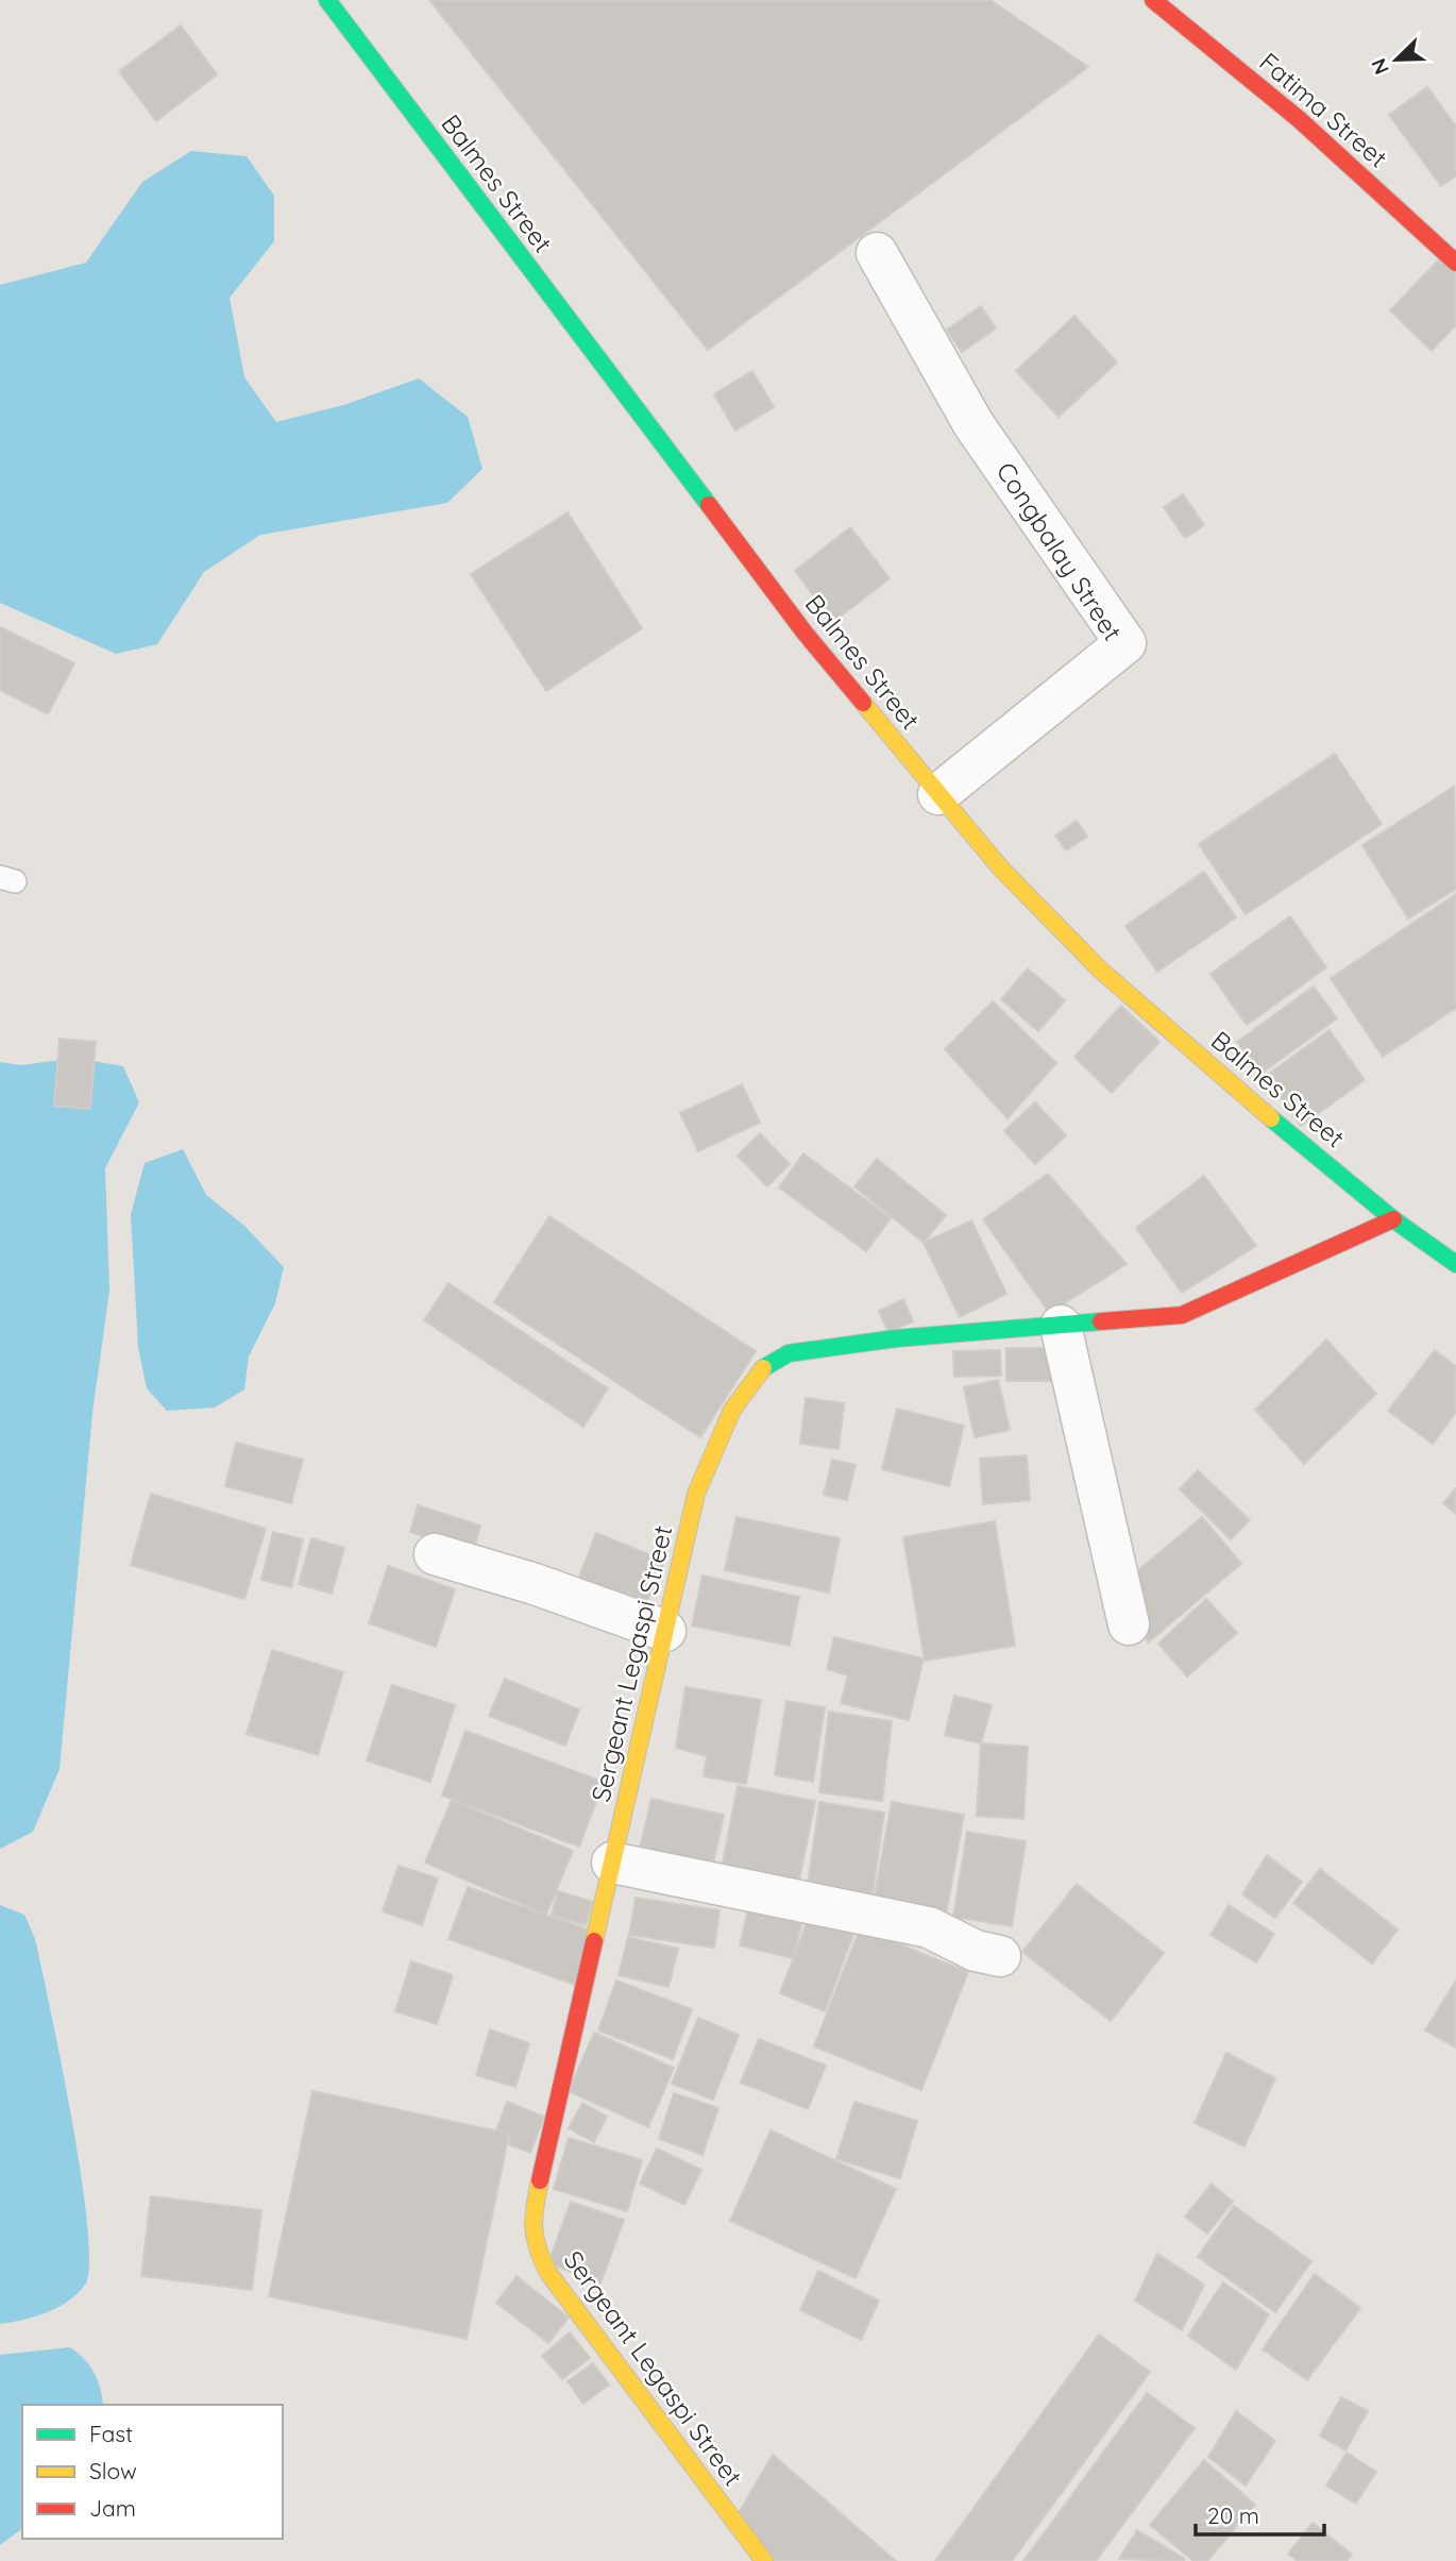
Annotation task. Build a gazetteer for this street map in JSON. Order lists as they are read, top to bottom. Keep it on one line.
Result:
{"streets":{"street":["Fatima Street","Balmes Street","Congbalay Street","Sergeant Legaspi Street"]},"crossings":[["Balmes Street","Congbalay Street"],["Balmes Street","Sergeant Legaspi Street"]],"legend":["Fast","Slow","Jam"],"scale_bar":"20 m","north":"bottom left"}
